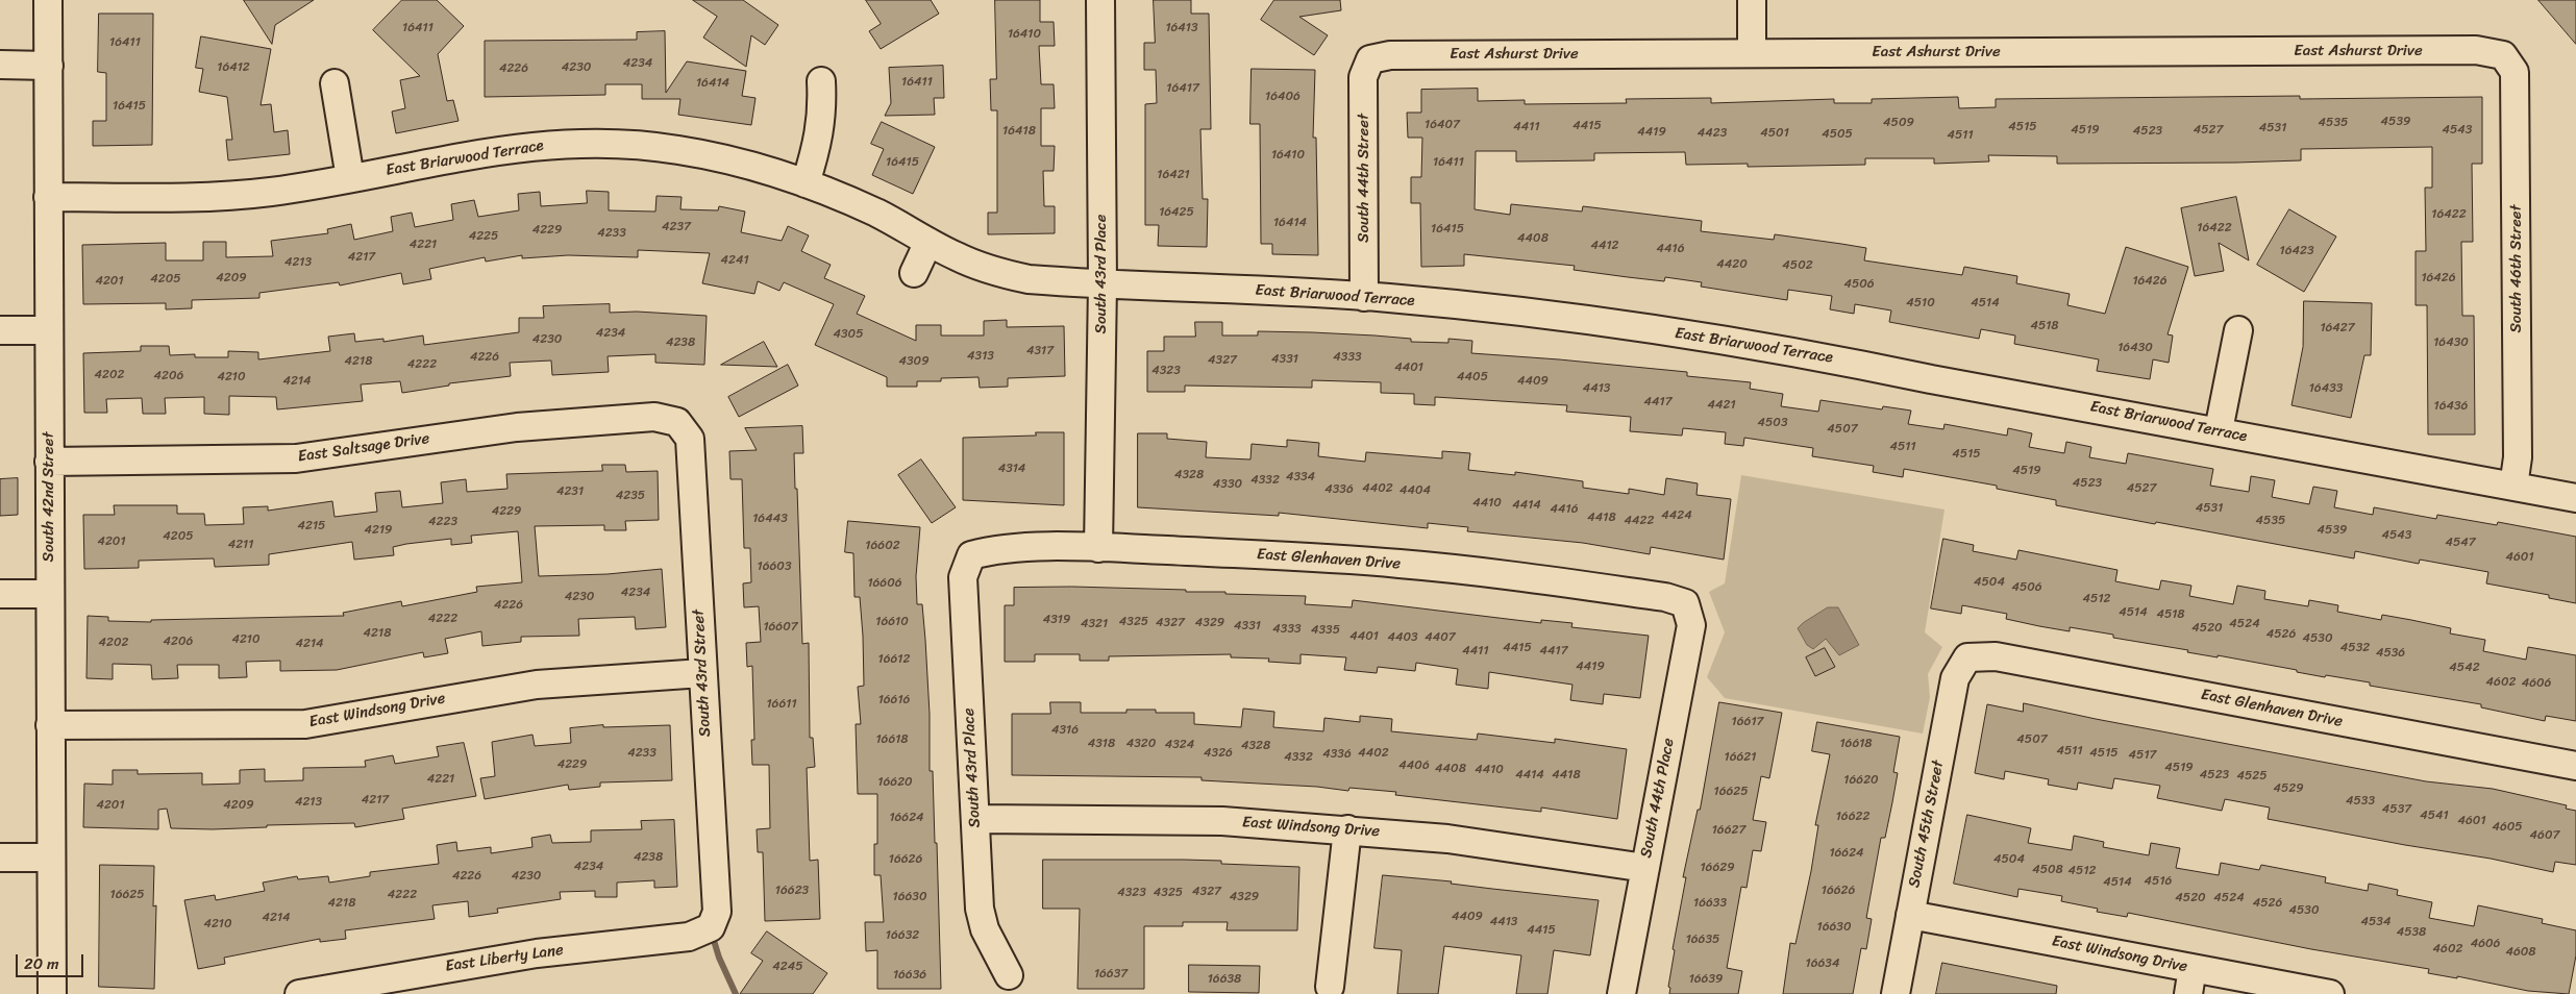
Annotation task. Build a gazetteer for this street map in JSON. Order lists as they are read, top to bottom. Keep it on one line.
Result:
{"streets":{"street":["East Ashurst Drive","East Briarwood Terrace","South 44th Street","South 46th Street","South 43rd Place","East Saltsage Drive","South 42nd Street","East Glenhaven Drive","South 43rd Street","East Windsong Drive","South 44th Place","South 45th Street","East Liberty Lane"]},"crossings":[["East Ashurst Drive","South 44th Street"],["East Ashurst Drive","South 46th Street"],["East Briarwood Terrace","South 44th Street"],["East Briarwood Terrace","South 46th Street"],["East Briarwood Terrace","South 43rd Place"],["East Briarwood Terrace","South 42nd Street"],["South 43rd Place","East Glenhaven Drive"],["South 43rd Place","East Windsong Drive"],["East Saltsage Drive","South 42nd Street"],["East Saltsage Drive","South 43rd Street"],["South 42nd Street","East Windsong Drive"],["East Glenhaven Drive","South 44th Place"],["East Glenhaven Drive","South 45th Street"],["South 43rd Street","East Windsong Drive"],["South 43rd Street","East Liberty Lane"],["East Windsong Drive","South 44th Place"],["East Windsong Drive","South 45th Street"]],"house_numbers":["16411","16413","16410","16411","4234","16412","4230","4226","16411","16414","16417","16406","16415","4539","4509","4535","16407","4415","4411","4515","4531","4519","4527","4543","16418","4523","4419","4423","4501","4505","4511","16410","16415","16411","16421","16425","16422","16414","4237","16422","16415","4229","4233","4225","4408","4221","4412","4416","16423","4217","4241","4213","4420","4502","4209","16426","4205","4201","16426","4506","4510","4514","4518","16427","4234","4305","4230","4238","16430","16430","4317","4313","4226","4333","4331","4327","4218","4309","4222","4401","4323","4202","4206","4210","4405","4214","4409","4413","16433","4417","4421","16436","4503","4507","4511","4515","4314","4519","4328","4334","4332","4523","4330","4402","4527","4336","4404","4231","4235","4410","4414","4531","4416","4229","4424","4418","16443","4422","4535","4223","4215","4219","4539","4543","4205","4201","4547","4211","16602","4601","16603","4504","16606","4506","4234","4230","4512","4226","4514","4518","4222","4319","16610","4325","4327","4329","4321","4524","4331","16607","4520","4333","4335","4218","4526","4401","4403","4407","4530","4210","4206","4202","4214","4415","4532","4411","4417","4536","16612","4419","4542","4602","4606","16616","16611","16617","4316","16618","4507","4318","4320","16618","4324","4328","4511","4233","4326","4402","4515","4336","4517","4332","16621","4229","4406","4519","4408","4410","4414","4418","4523","4525","4221","16620","16620","4529","16625","4217","4533","4213","4201","4209","4537","4541","16622","16624","4601","4605","16627","4607","16624","4238","16626","4504","4234","16629","4508","4512","4226","4230","4516","4514","16623","16626","4327","4323","4325","16625","4222","16630","4329","4520","4524","4218","16633","4526","4530","4409","4214","4413","4534","4210","16630","4415","4538","16632","16635","4606","4602","4608","16634","4245","16637","16636","16638","16639"],"scale_bar":"20 m"}
